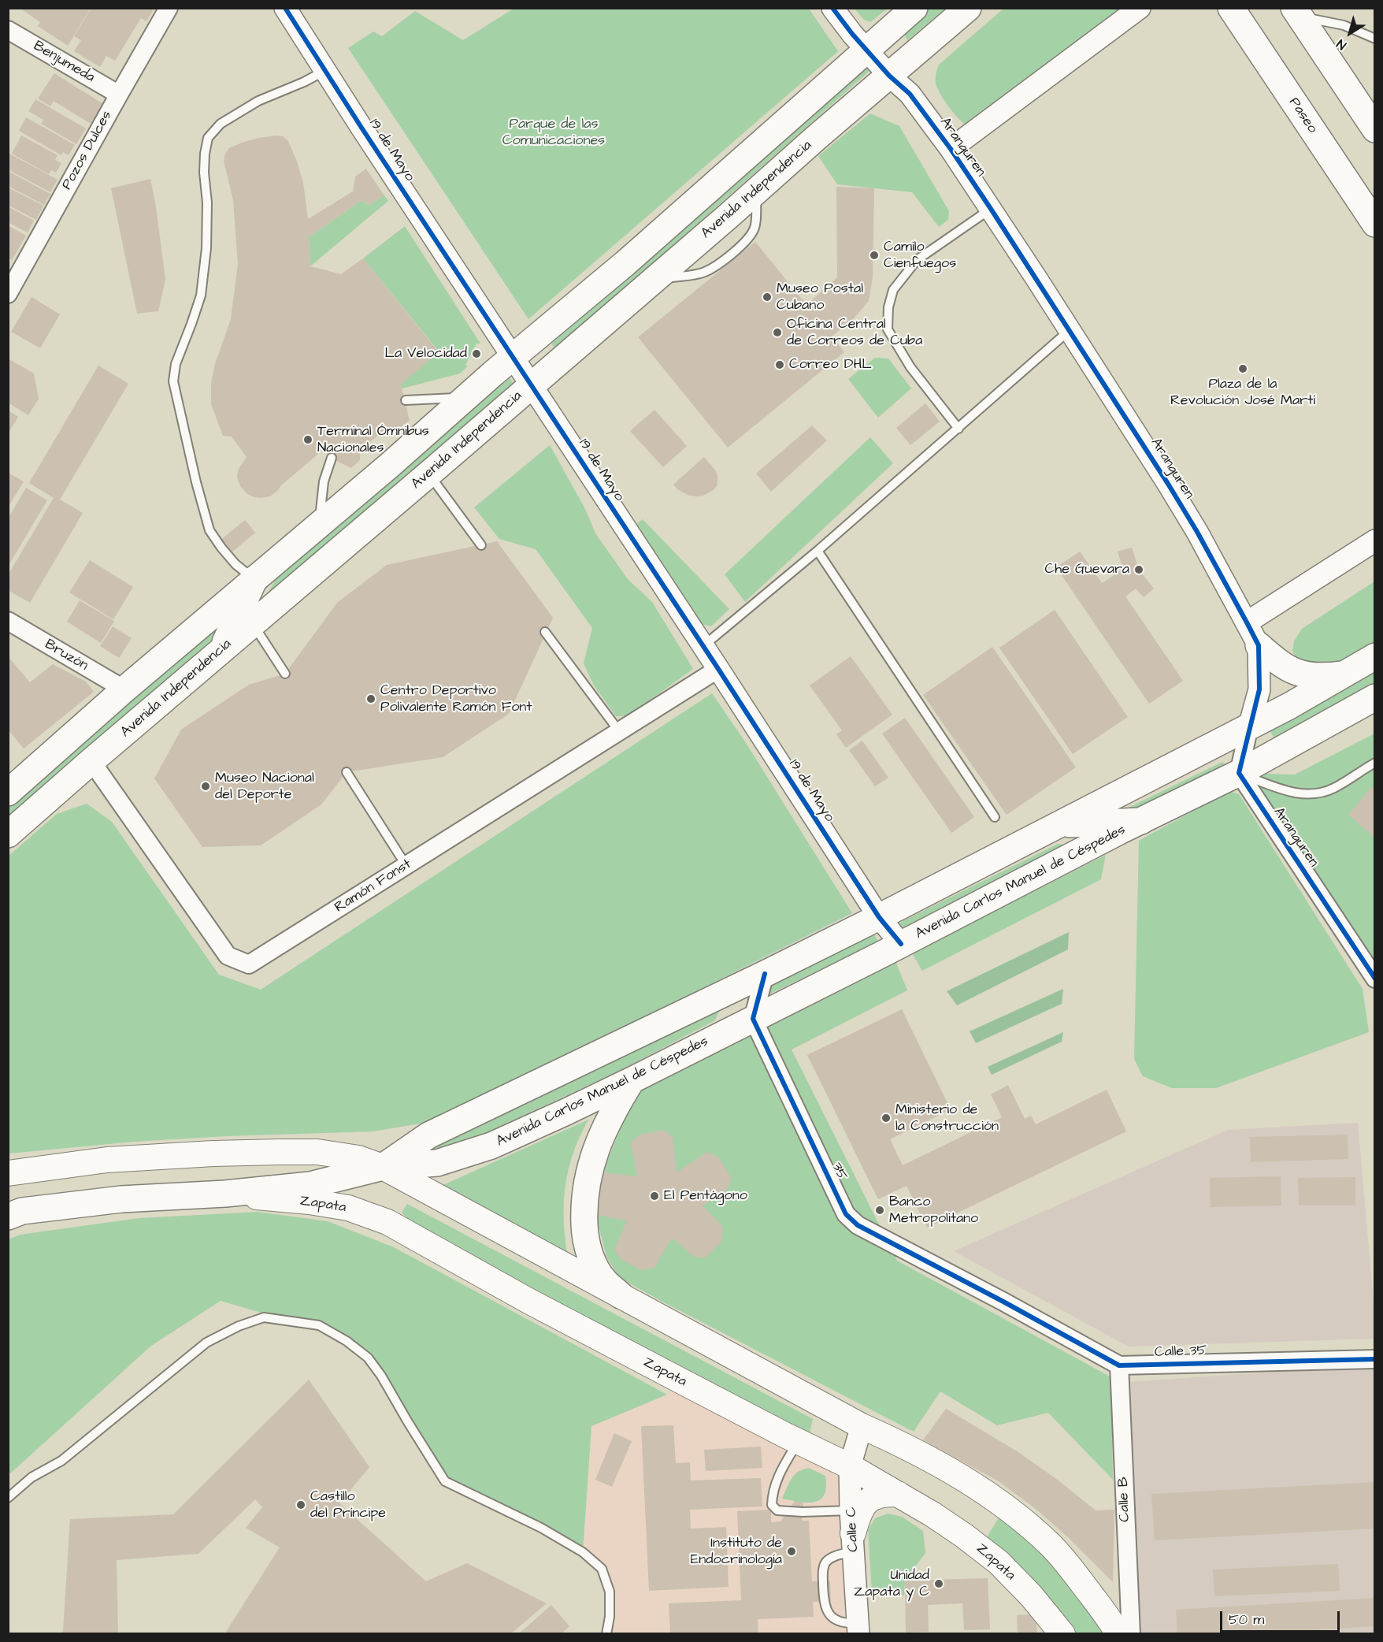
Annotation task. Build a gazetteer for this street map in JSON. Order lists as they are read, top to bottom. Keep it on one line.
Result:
{"streets":{"main road":["Paseo","Avenida Independencia","Avenida Carlos Manuel de Céspedes","Zapata"],"street":["Benjumeda","Aranguren","Pozos Dulces","19 de Mayo","Bruzón","Ramón Fonst","35","Calle 35","Calle B","Calle C"]},"crossings":[["Benjumeda","Pozos Dulces"],["Aranguren","Avenida Independencia"],["Aranguren","Avenida Carlos Manuel de Céspedes"],["19 de Mayo","Avenida Independencia"],["19 de Mayo","Avenida Carlos Manuel de Céspedes"],["19 de Mayo","Ramón Fonst"],["Avenida Independencia","Ramón Fonst"],["Avenida Carlos Manuel de Céspedes","35"],["Avenida Carlos Manuel de Céspedes","Zapata"],["35","Calle 35"],["35","Calle B"],["Zapata","Calle C"],["Calle 35","Calle B"]],"parks":["Parque de las Comunicaciones"],"places":["Camilo Cienfuegos","Museo Postal Cubano","Oficina Central de Correos de Cuba","La Velocidad","Correo DHL","Plaza de la Revolución José Martí","Terminal Ómnibus Nacionales","Che Guevara","Centro Deportivo Polivalente Ramón Font","Museo Nacional del Deporte","Ministerio de la Construcción","El Pentágono","Banco Metropolitano","Castillo del Príncipe","Instituto de Endocrinología","Unidad Zapata y C"],"scale_bar":"50 m","north":"bottom left"}
